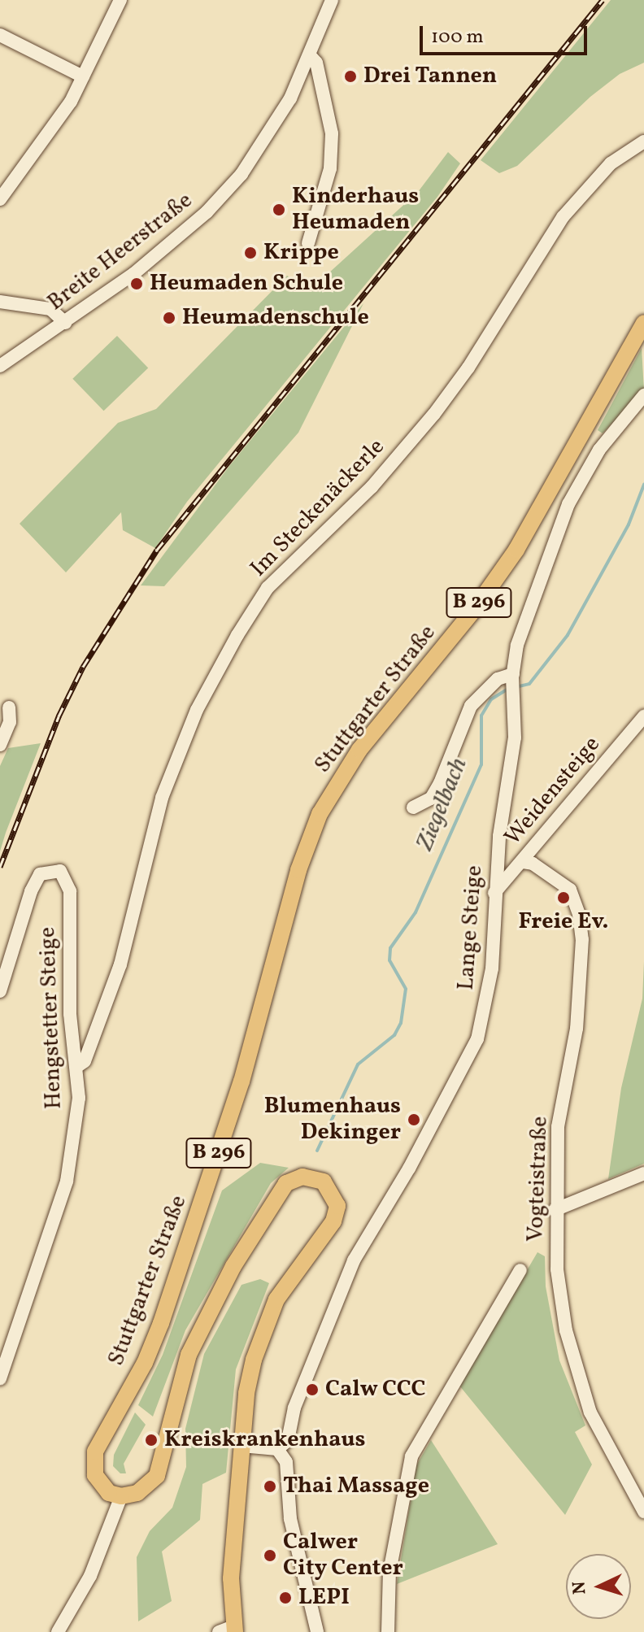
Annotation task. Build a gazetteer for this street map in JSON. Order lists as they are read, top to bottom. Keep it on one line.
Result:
{"streets":{"main road":["B 296","Stuttgarter Straße"],"street":["Breite Heerstraße","Im Steckenäckerle","Weidensteige","Lange Steige","Hengstetter Steige","Vogteistraße"]},"crossings":[["Im Steckenäckerle","Hengstetter Steige"],["B 296","Stuttgarter Straße"],["Weidensteige","Lange Steige"],["Weidensteige","Vogteistraße"]],"water":["Ziegelbach"],"places":["Drei Tannen","Kinderhaus Heumaden","Krippe","Heumaden Schule","Heumadenschule","Freie Ev.","Blumenhaus Dekinger","Calw CCC","Kreiskrankenhaus","Thai Massage","Calwer City Center","LEPI"],"scale_bar":"100 m","north":"left"}
